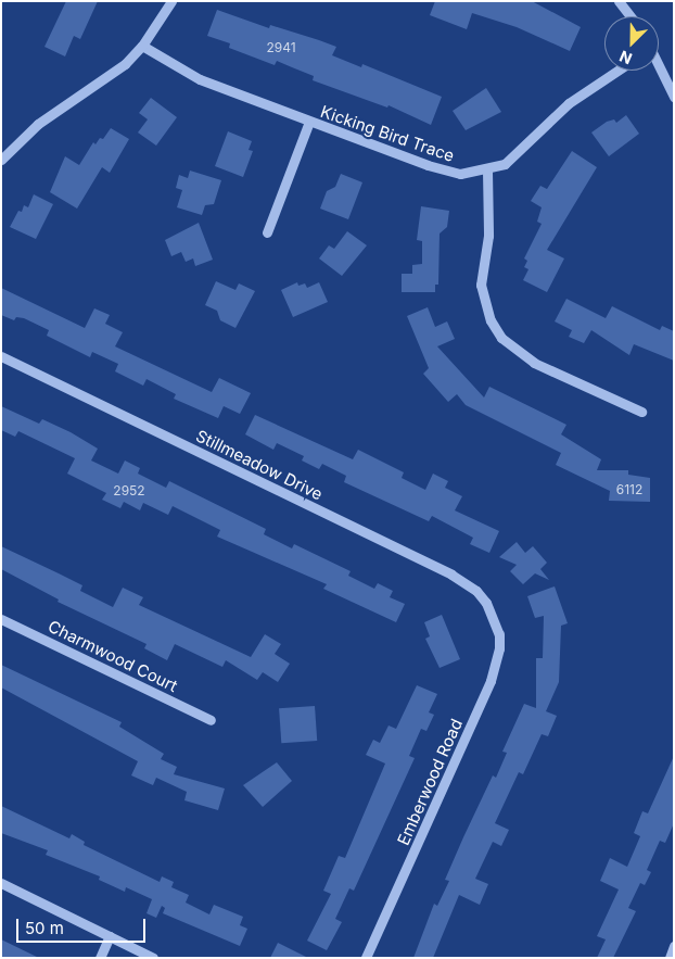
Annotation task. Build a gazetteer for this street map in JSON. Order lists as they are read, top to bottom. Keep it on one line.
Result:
{"streets":{"street":["Kicking Bird Trace","Stillmeadow Drive","Charmwood Court","Emberwood Road"]},"crossings":[["Stillmeadow Drive","Emberwood Road"]],"house_numbers":["2941","6112","2952"],"scale_bar":"50 m","north":"bottom left"}
